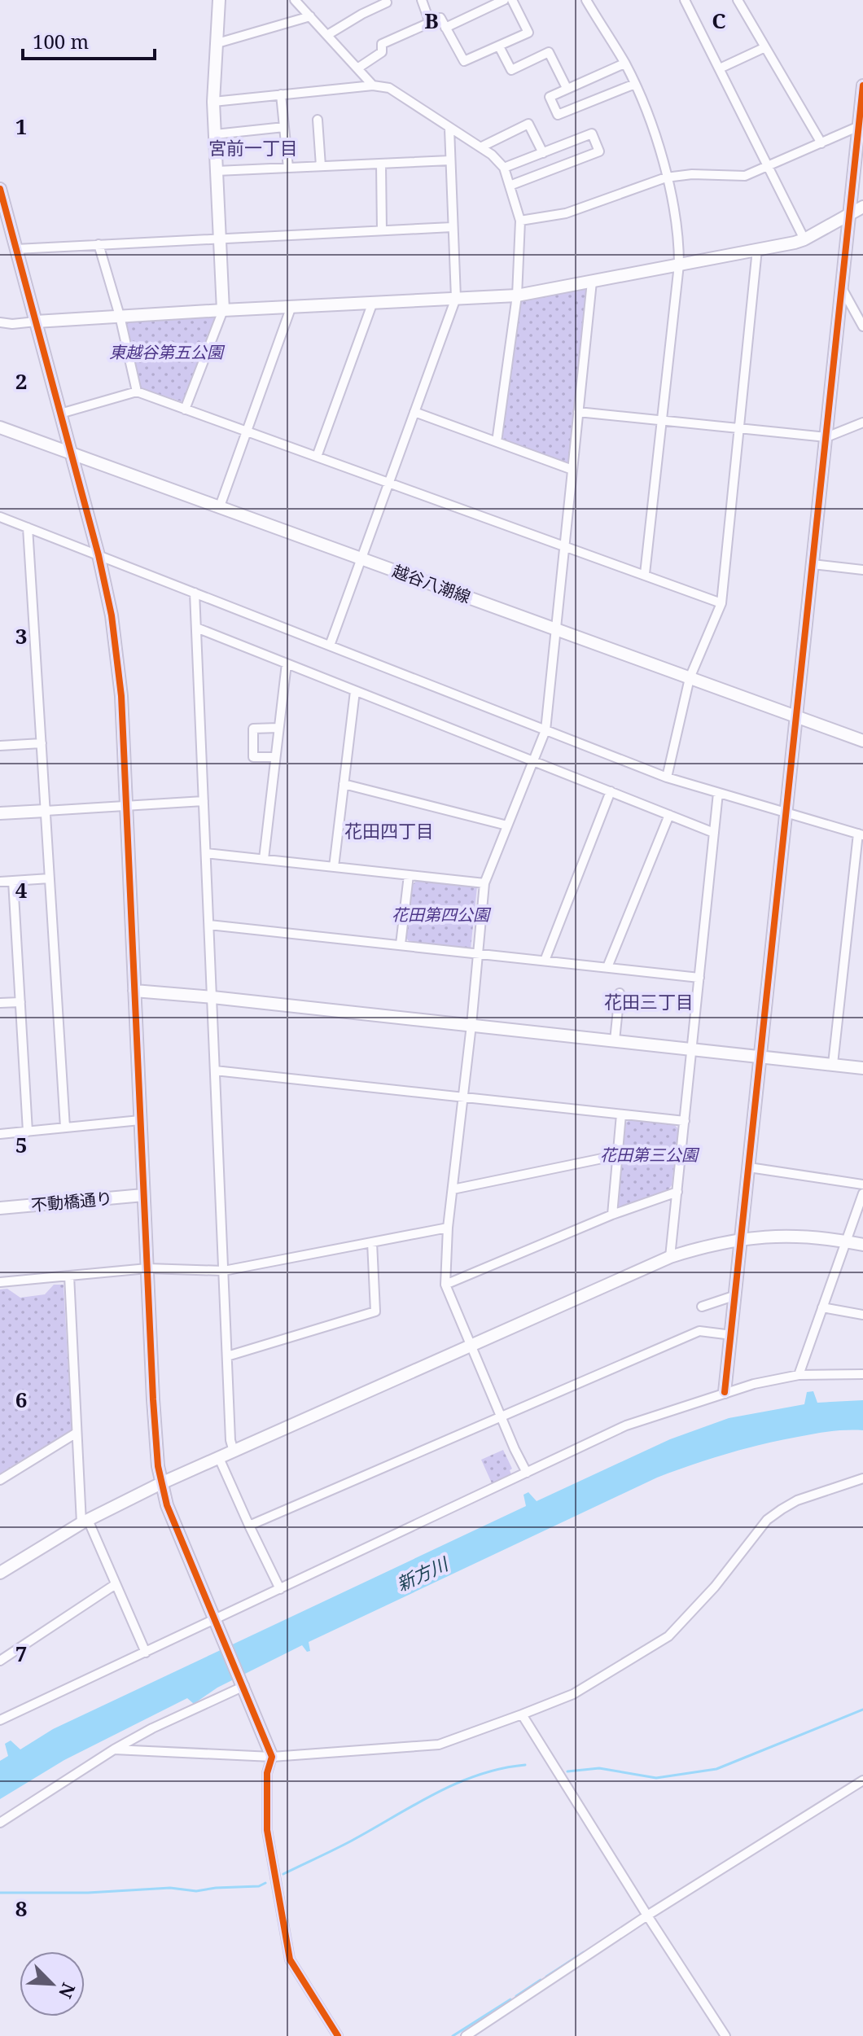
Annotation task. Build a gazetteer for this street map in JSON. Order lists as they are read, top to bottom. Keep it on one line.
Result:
{"streets":{"street":["越谷八潮線","不動橋通り"]},"districts":["宮前一丁目","花田四丁目","花田三丁目"],"water":["新方川"],"parks":["東越谷第五公園","花田第四公園","花田第三公園"],"scale_bar":"100 m","north":"bottom right","grid":{"columns":["B","C"],"rows":["1","2","3","4","5","6","7","8"]}}
